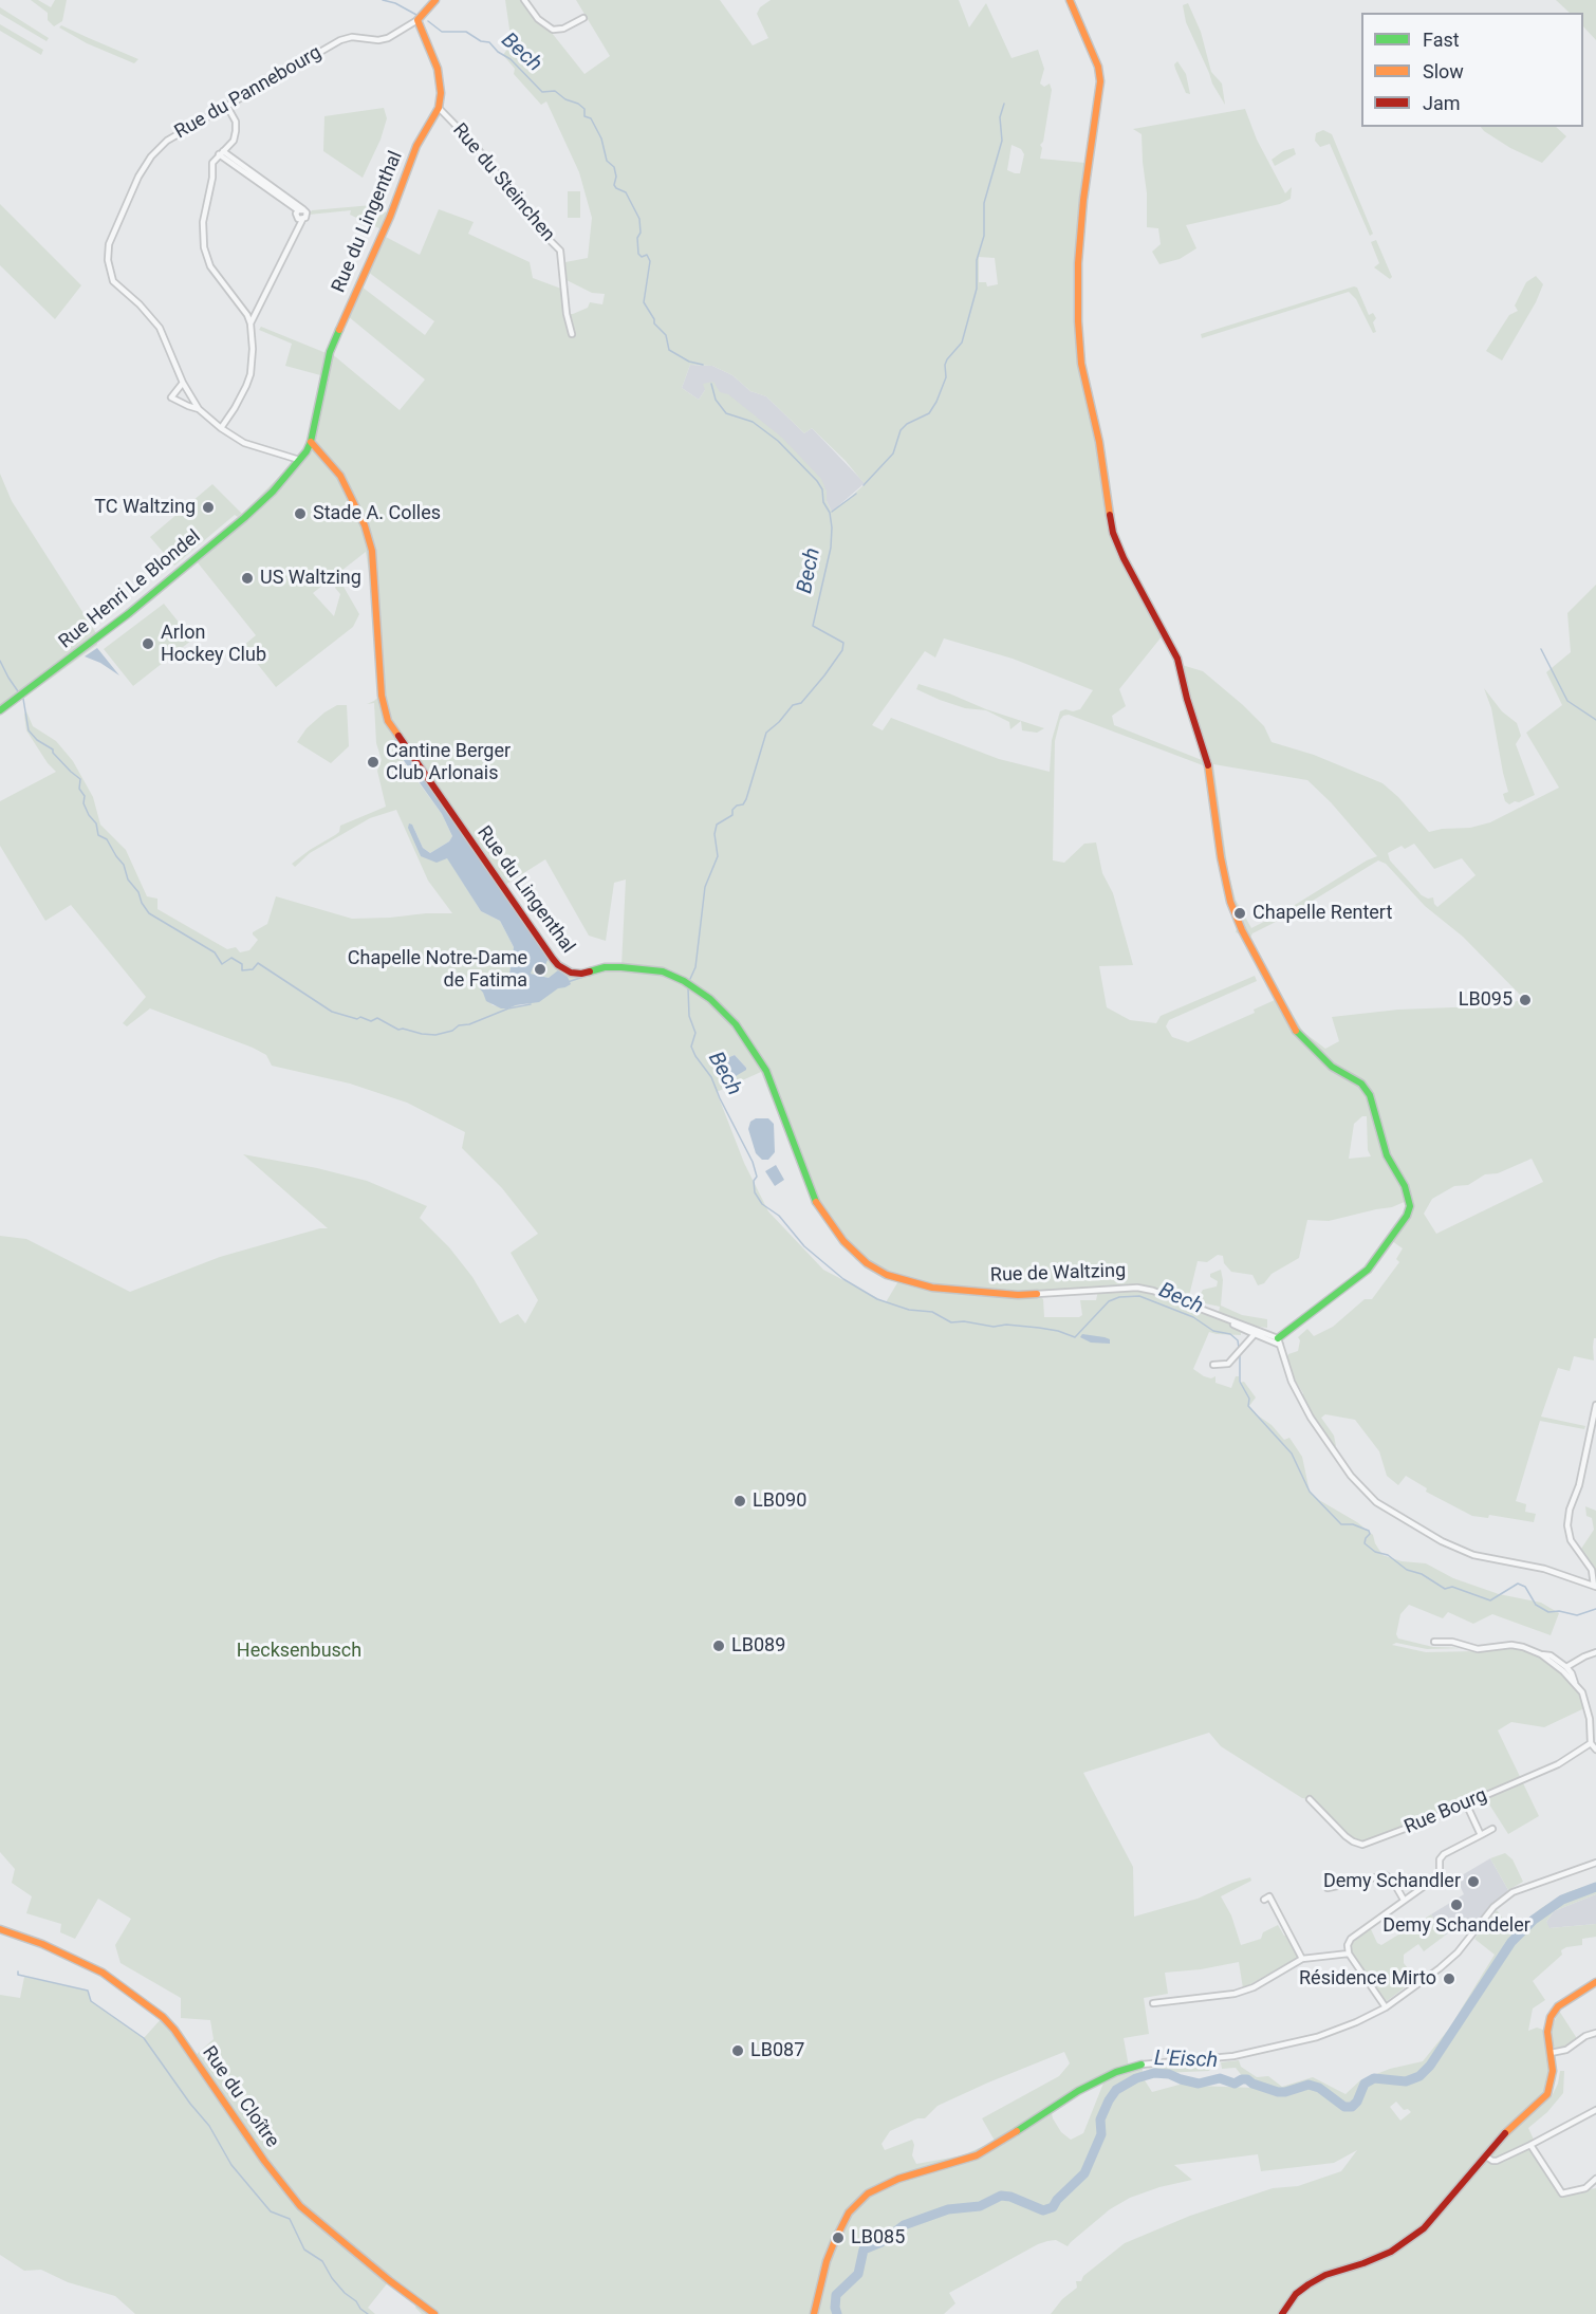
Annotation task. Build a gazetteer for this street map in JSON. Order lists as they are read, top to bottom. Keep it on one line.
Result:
{"streets":{"street":["Rue du Pannebourg","Rue du Steinchen","Rue du Lingenthal","Rue Henri Le Blondel","Rue de Waltzing","Rue Bourg","Rue du Cloître"]},"crossings":[["Rue du Pannebourg","Rue du Lingenthal"],["Rue du Pannebourg","Rue Henri Le Blondel"],["Rue du Steinchen","Rue du Lingenthal"],["Rue du Lingenthal","Rue Henri Le Blondel"],["Rue du Lingenthal","Rue de Waltzing"]],"water":["Bech","L'Eisch"],"parks":["Hecksenbusch"],"places":["TC Waltzing","Stade A. Colles","US Waltzing","Arlon Hockey Club","Cantine Berger Club Arlonais","Chapelle Rentert","Chapelle Notre-Dame de Fatima","LB095","LB090","LB089","Demy Schandler","Demy Schandeler","Résidence Mirto","LB087","LB085"],"legend":["Fast","Slow","Jam"]}
